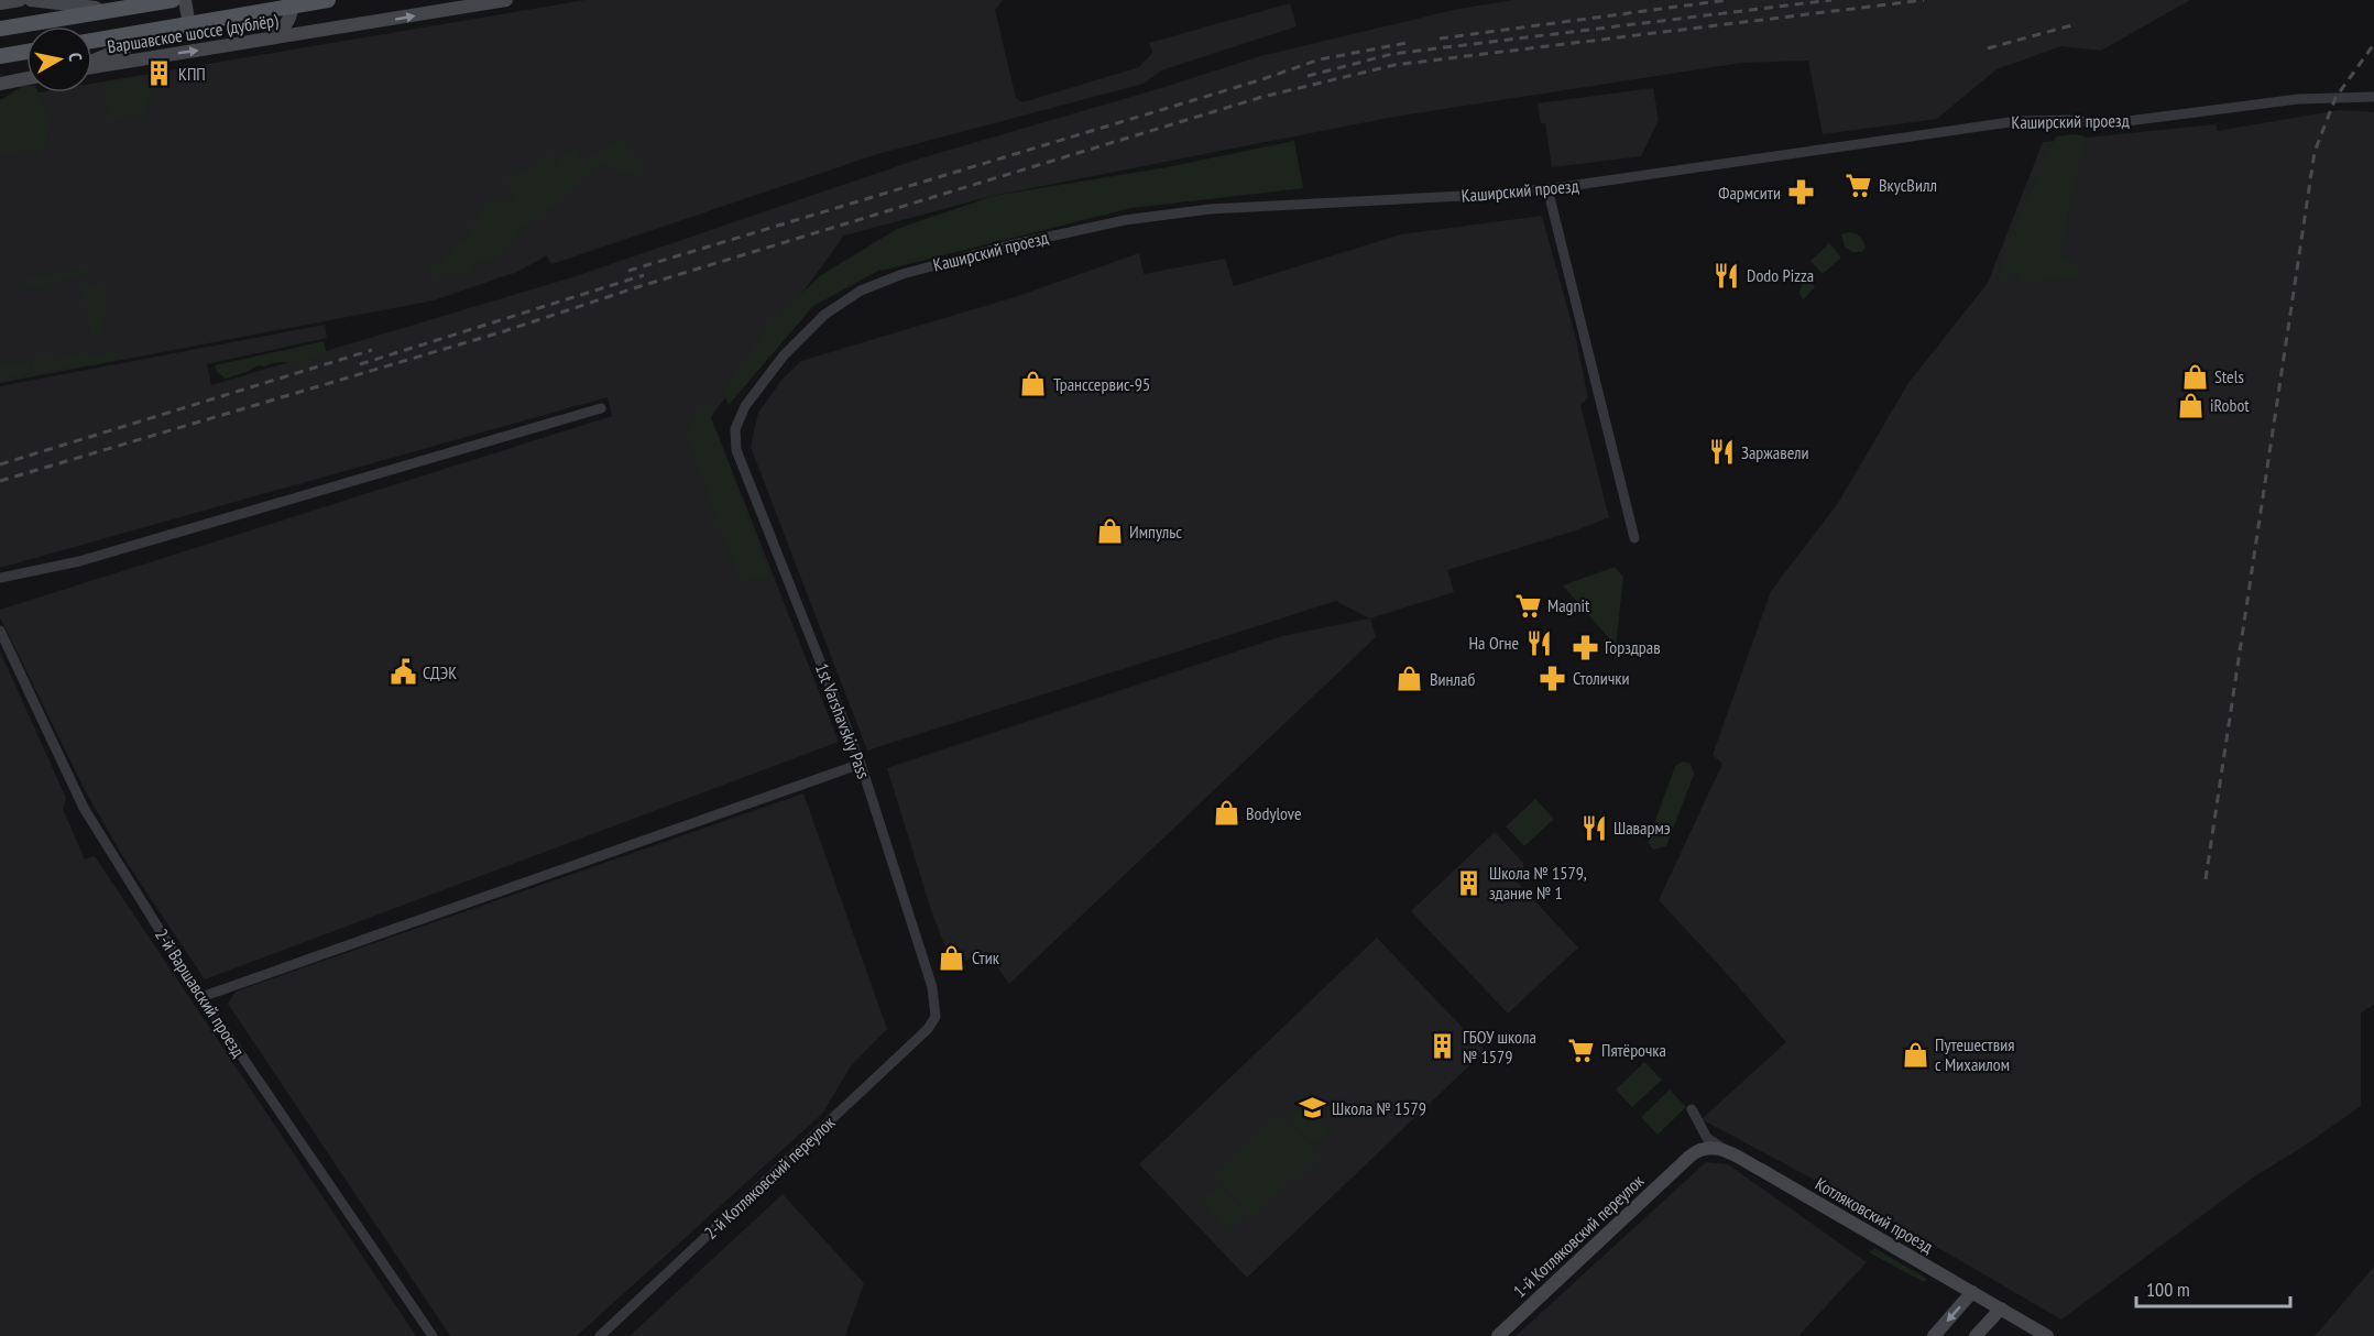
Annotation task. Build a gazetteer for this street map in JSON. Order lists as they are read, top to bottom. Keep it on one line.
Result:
{"streets":{"street":["Варшавское шоссе (дублёр)","Каширский проезд","1st Varshavskiy Pass","2-й Варшавский проезд","2-й Котляковский переулок","Котляковский проезд","1-й Котляковский переулок"]},"crossings":[["Каширский проезд","1st Varshavskiy Pass"],["1st Varshavskiy Pass","2-й Котляковский переулок"]],"one_way":["Варшавское шоссе (дублёр)"],"places":{"building":["КПП","Школа № 1579, здание № 1","ГБОУ школа № 1579"],"supermarket":["ВкусВилл","Magnit","Пятёрочка"],"pharmacy":["Фармсити","Горздрав","Столички"],"restaurant":["Dodo Pizza","Заржавели","На Огне","Шавармэ"],"shop":["Stels","Транссервис-95","iRobot","Импульс","Винлаб","Bodylove","Стик","Путешествия с Михаилом"],"public building":["СДЭК"],"school or university":["Школа № 1579"]},"scale_bar":"100 m","north":"right"}
